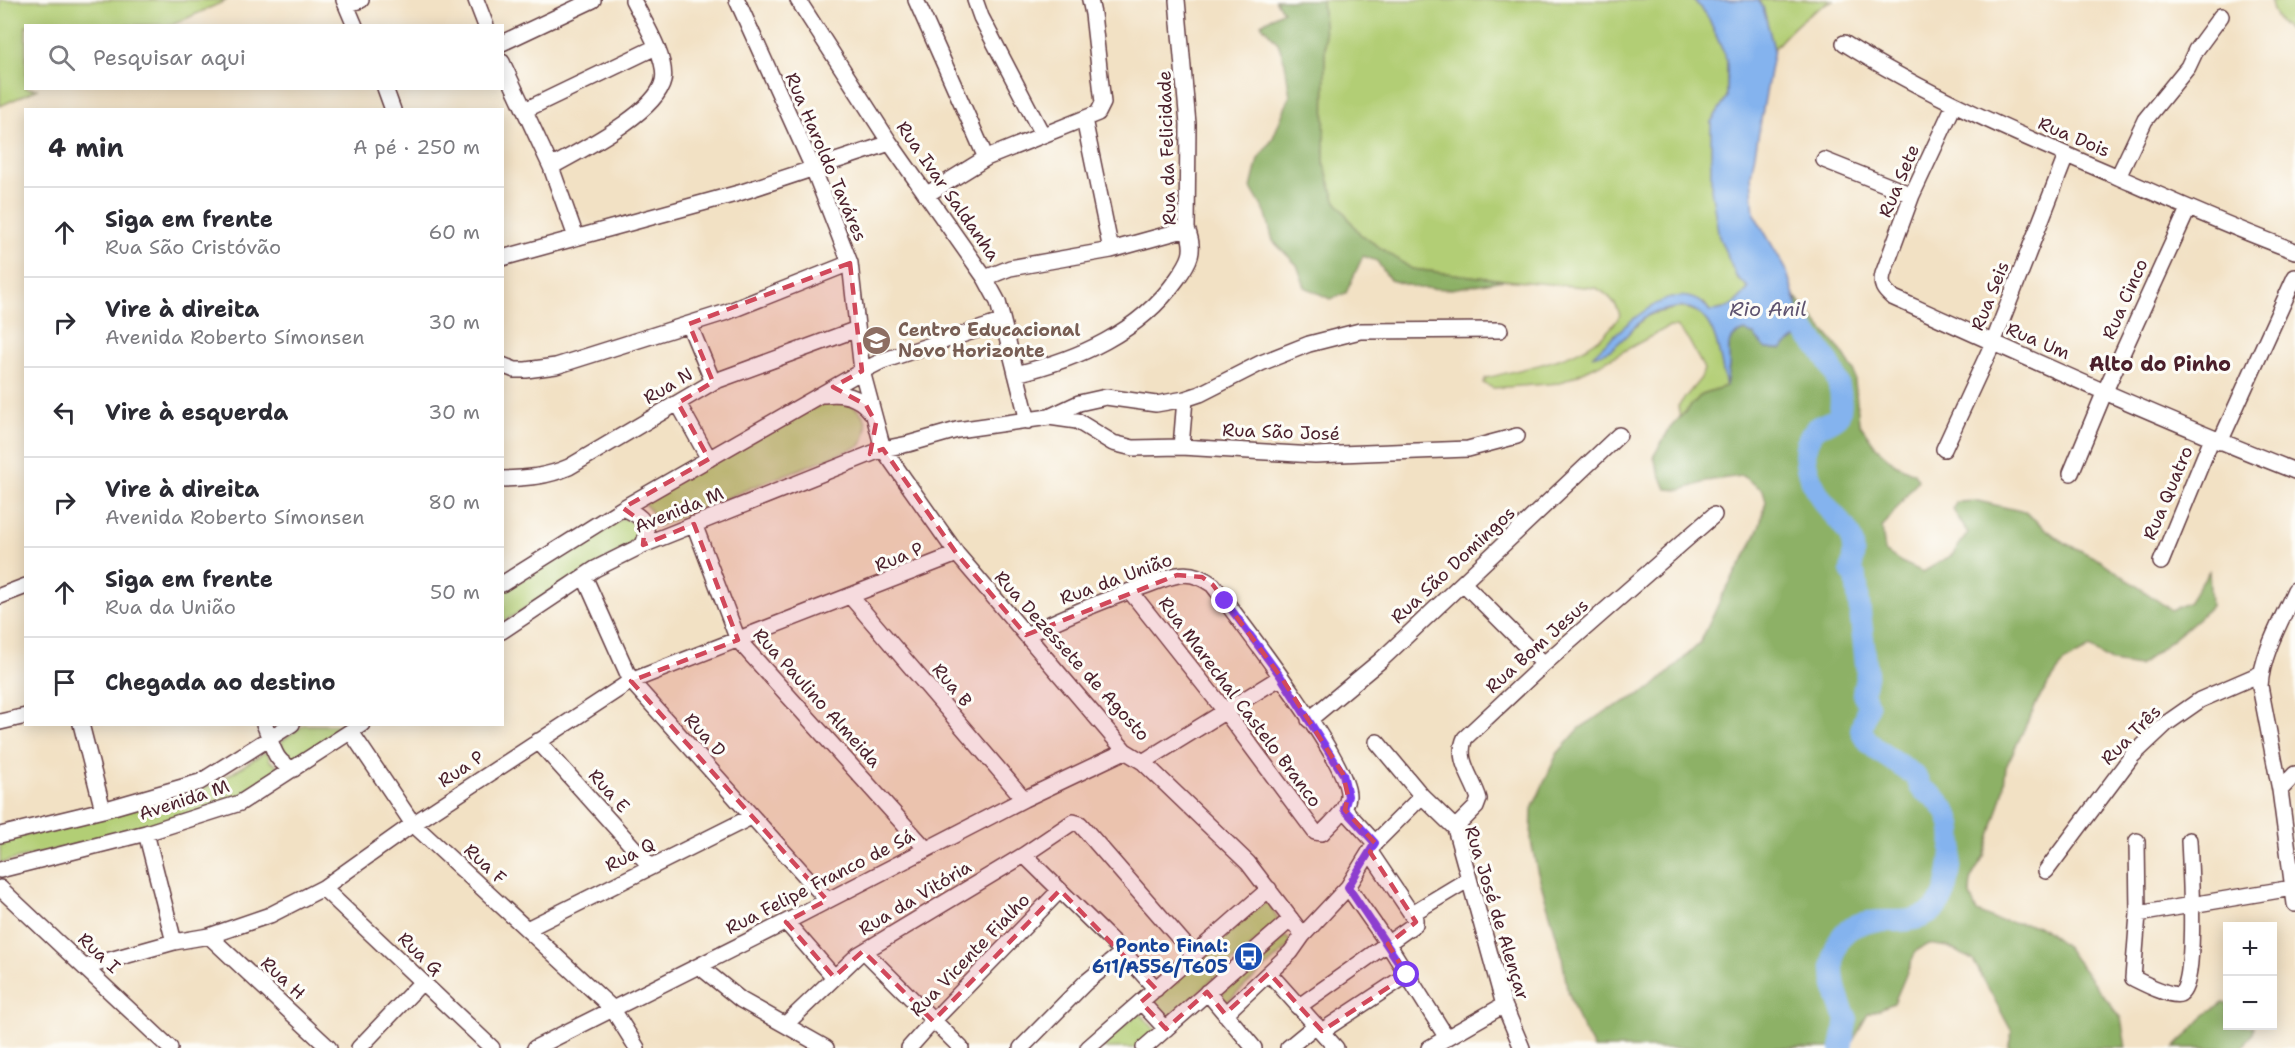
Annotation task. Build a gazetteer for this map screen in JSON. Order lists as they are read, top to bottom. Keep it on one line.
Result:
{"streets":{"street":["Rua Dois","Rua da Felicidade","Rua Haroldo Taváres","Rua Sete","Rua Ivar Saldanha","Rua Seis","Rua Cinco","Rua Um","Rua N","Rua São José","Rua Quatro","Avenida M","Rua P","Rua São Domingos","Rua da União","Rua Bom Jesus","Rua Dezessete de Agosto","Rua B","Rua Paulino Almeida","Rua Marechal Castelo Branco","Rua D","Rua Três","Rua E","Rua Q","Rua F","Rua Felipe Franco de Sá","Rua da Vitória","Rua José de Alençar","Rua I","Rua G","Rua Vicente Fialho","Rua H"]},"crossings":[["Rua Dois","Rua Sete"],["Rua Dois","Rua Seis"],["Rua Dois","Rua Cinco"],["Rua da Felicidade","Rua Ivar Saldanha"],["Rua Haroldo Taváres","Rua N"],["Rua Haroldo Taváres","Avenida M"],["Rua Haroldo Taváres","Rua Dezessete de Agosto"],["Rua Sete","Rua Um"],["Rua Ivar Saldanha","Avenida M"],["Rua Seis","Rua Um"],["Rua Cinco","Rua Um"],["Rua Um","Rua Quatro"],["Rua São José","Avenida M"],["Avenida M","Rua Dezessete de Agosto"],["Avenida M","Rua Paulino Almeida"],["Avenida M","Rua D"],["Avenida M","Rua F"],["Rua P","Rua Dezessete de Agosto"],["Rua P","Rua B"],["Rua P","Rua Paulino Almeida"],["Rua P","Rua D"],["Rua P","Rua E"],["Rua P","Rua F"],["Rua P","Rua I"],["Rua P","Rua G"],["Rua P","Rua H"],["Rua São Domingos","Rua da União"],["Rua da União","Rua Dezessete de Agosto"],["Rua da União","Rua Marechal Castelo Branco"],["Rua Bom Jesus","Rua José de Alençar"],["Rua Dezessete de Agosto","Rua Felipe Franco de Sá"],["Rua B","Rua Felipe Franco de Sá"],["Rua Paulino Almeida","Rua Felipe Franco de Sá"],["Rua D","Rua Q"],["Rua D","Rua Felipe Franco de Sá"],["Rua E","Rua Q"],["Rua Q","Rua F"],["Rua F","Rua Felipe Franco de Sá"]],"districts":["Alto do Pinho"],"water":["Rio Anil"],"places":{"school or university":["Centro Educacional Novo Horizonte"],"bus stop":["Ponto Final: 611/A556/T605"]},"page":{"search":"Pesquisar aqui","heading":["4 min","A pé · 250 m"],"list":[["Siga em frente","Rua São Cristóvão","60 m"],["Vire à direita","Avenida Roberto Símonsen","30 m"],["Vire à esquerda","30 m"],["Vire à direita","Avenida Roberto Símonsen","80 m"],["Siga em frente","Rua da União","50 m"],"Chegada ao destino"],"map_buttons":["+","−"]}}
